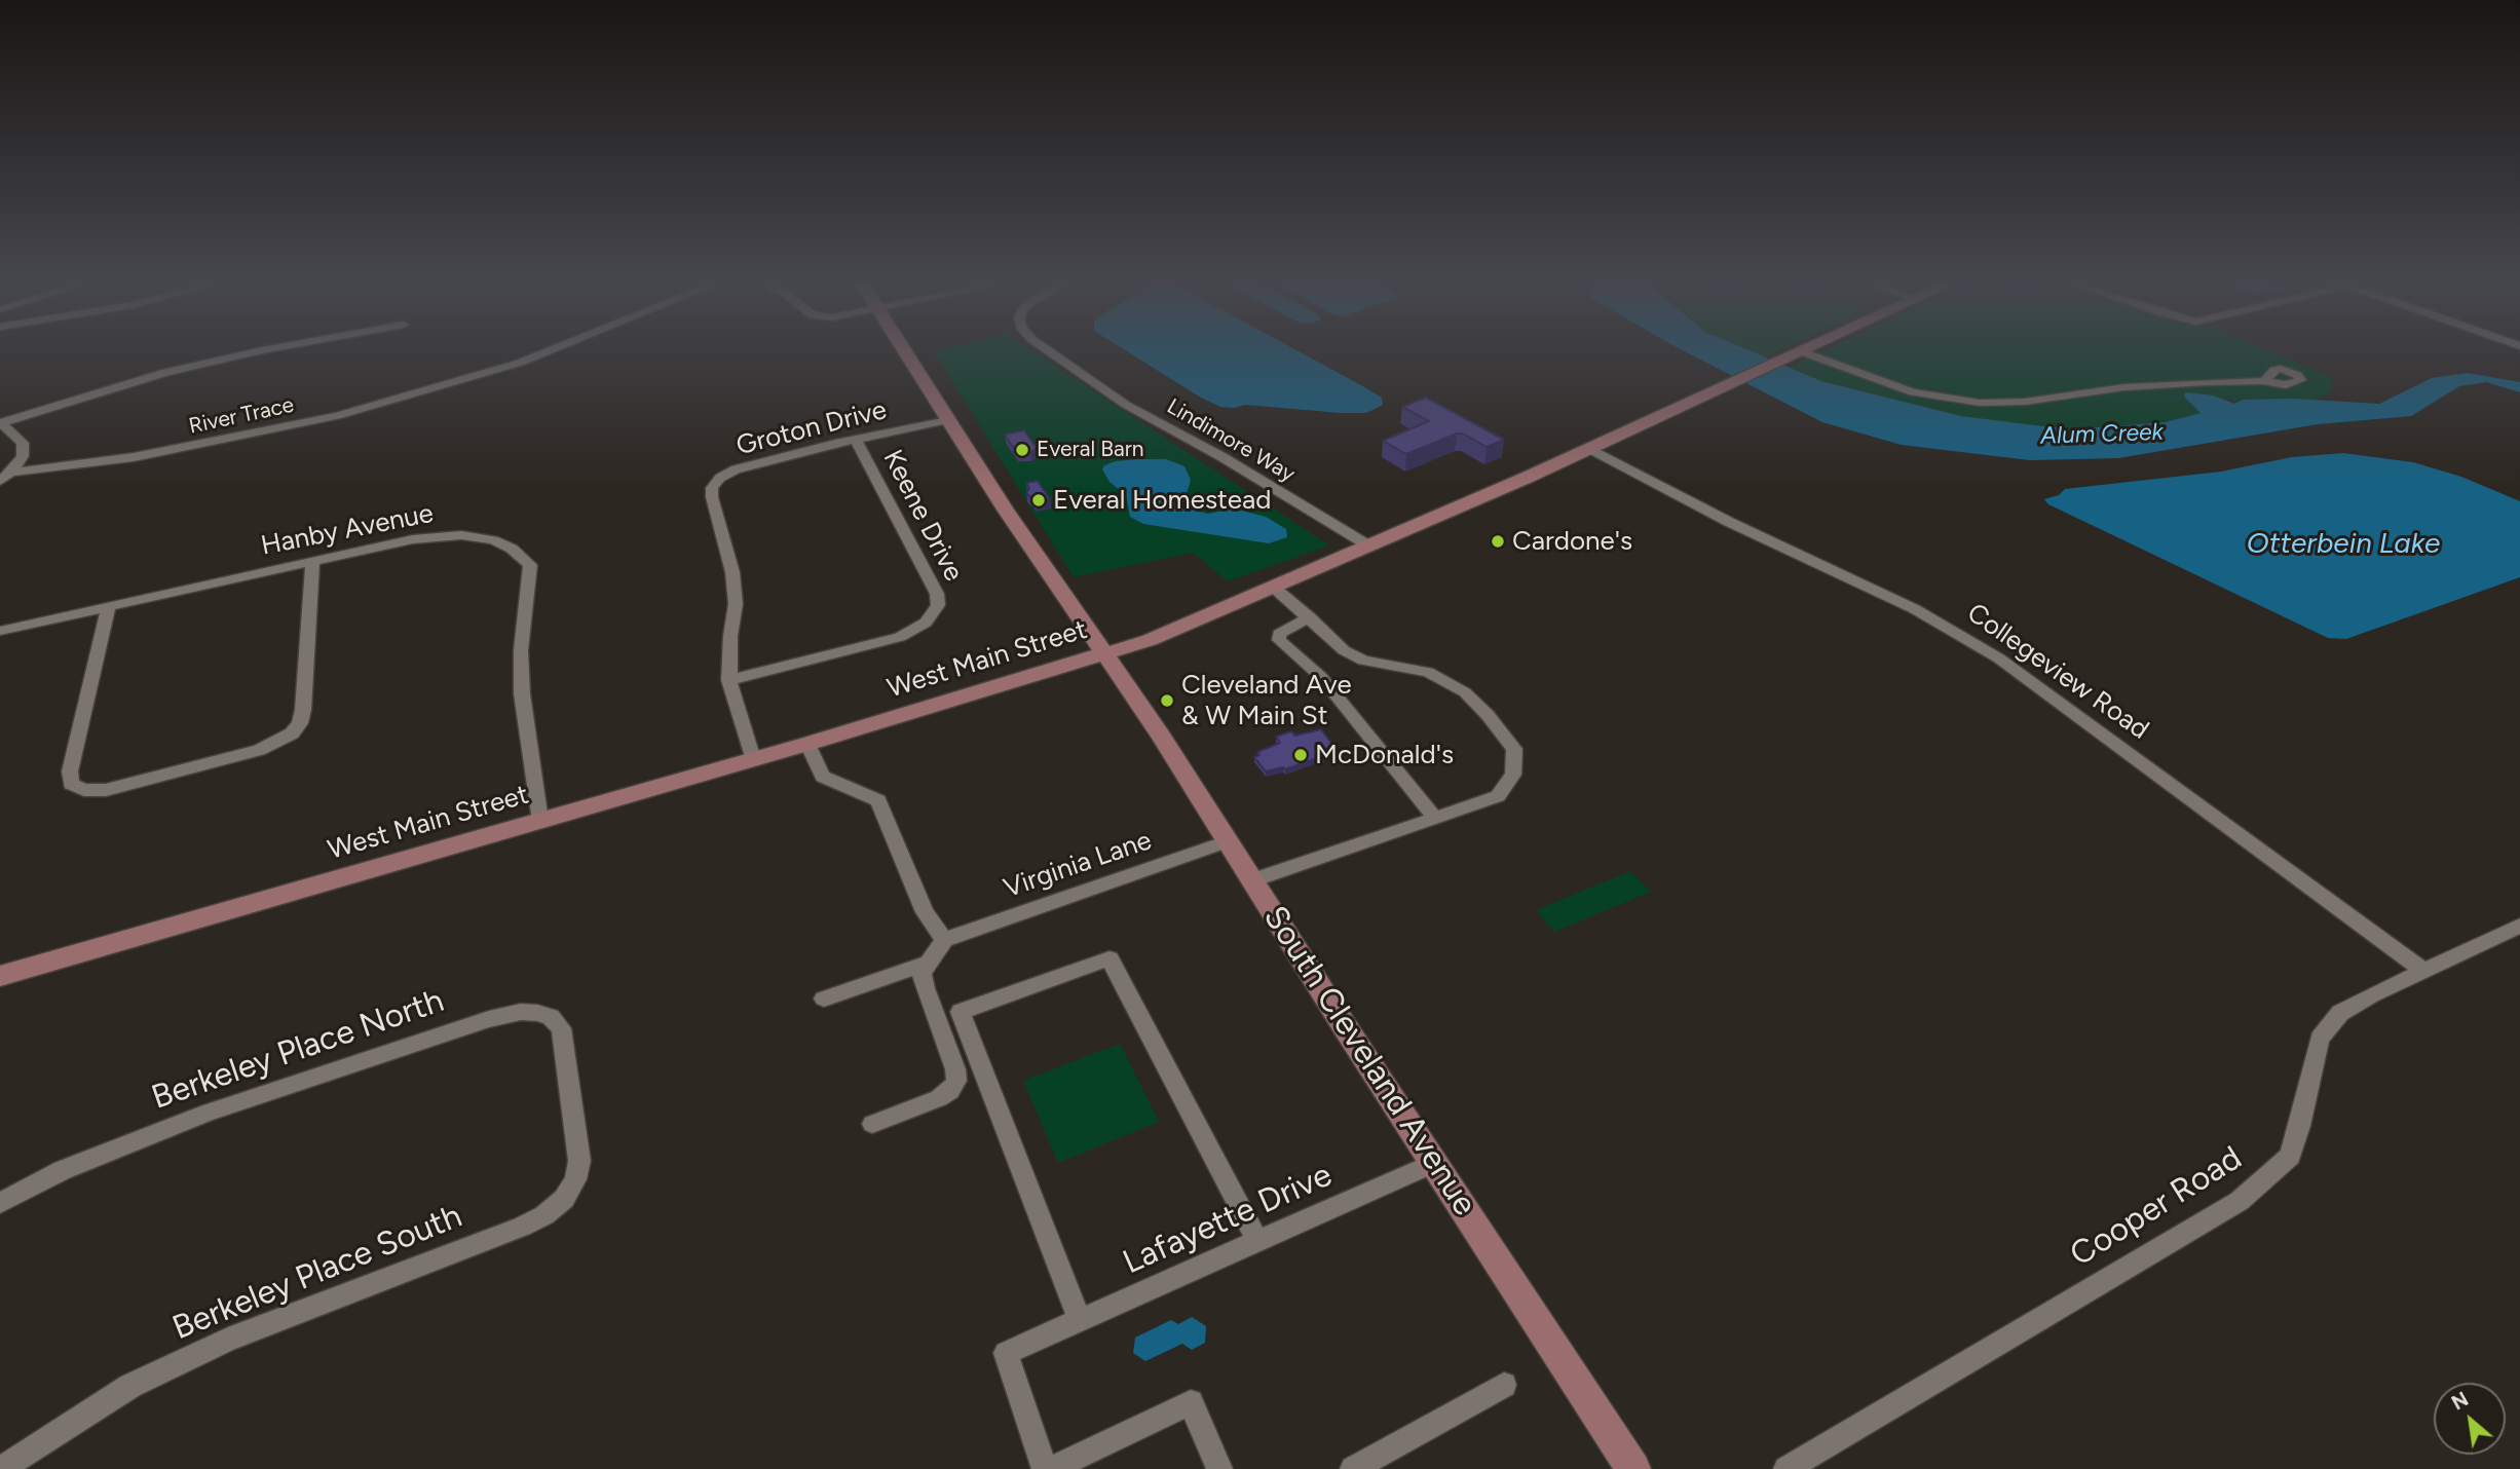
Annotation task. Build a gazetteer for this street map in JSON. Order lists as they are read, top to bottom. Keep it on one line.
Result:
{"streets":{"main road":["West Main Street","South Cleveland Avenue"],"street":["River Trace","Groton Drive","Lindimore Way","Keene Drive","Hanby Avenue","Collegeview Road","Virginia Lane","Berkeley Place North","Cooper Road","Lafayette Drive","Berkeley Place South"]},"crossings":[["Groton Drive","Keene Drive"],["Groton Drive","West Main Street"],["Groton Drive","South Cleveland Avenue"],["Lindimore Way","West Main Street"],["Hanby Avenue","West Main Street"],["West Main Street","Collegeview Road"],["West Main Street","South Cleveland Avenue"],["Collegeview Road","Cooper Road"],["Virginia Lane","South Cleveland Avenue"],["Berkeley Place North","Berkeley Place South"],["South Cleveland Avenue","Lafayette Drive"]],"water":["Alum Creek","Otterbein Lake"],"places":["Everal Barn","Everal Homestead","Cardone's","Cleveland Ave & W Main St","McDonald's"],"north":"top left"}
